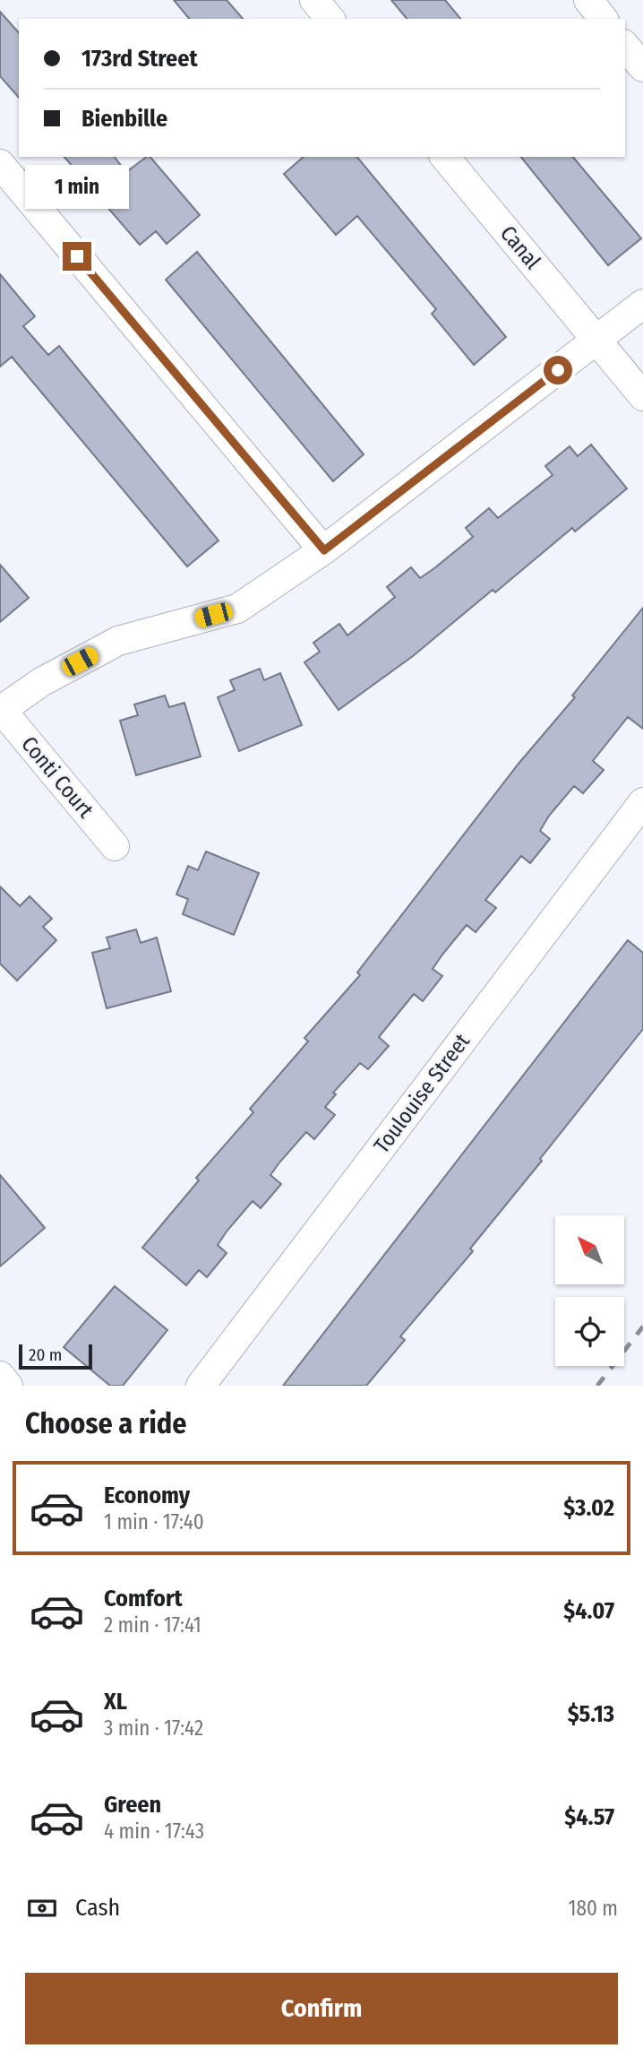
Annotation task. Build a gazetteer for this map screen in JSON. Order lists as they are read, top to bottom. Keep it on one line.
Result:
{"streets":{"street":["Canal","Conti Court","Toulouise Street"]},"scale_bar":"20 m","north":"top left","page":{"banner":["173rd Street","Bienbille"],"bubble":"1 min","scale":"20 m","heading":"Choose a ride","list":[{"name":"Economy","note":"1 min · 17:40","value":"$3.02"},{"name":"Comfort","note":"2 min · 17:41","value":"$4.07"},{"name":"XL","note":"3 min · 17:42","value":"$5.13"},{"name":"Green","note":"4 min · 17:43","value":"$4.57"}],"pay":["Cash","180 m"],"buttons":"Confirm"}}
